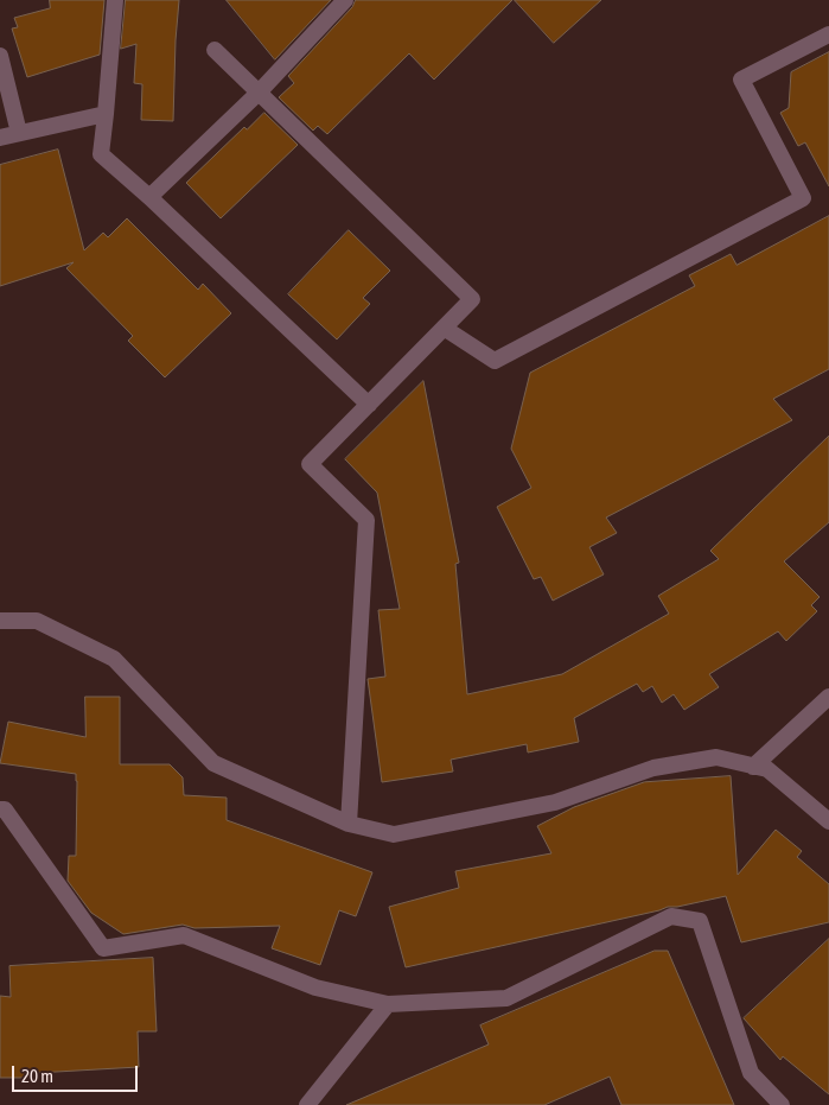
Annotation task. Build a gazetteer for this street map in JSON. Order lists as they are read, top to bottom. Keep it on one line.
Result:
{"scale_bar":"20 m"}
